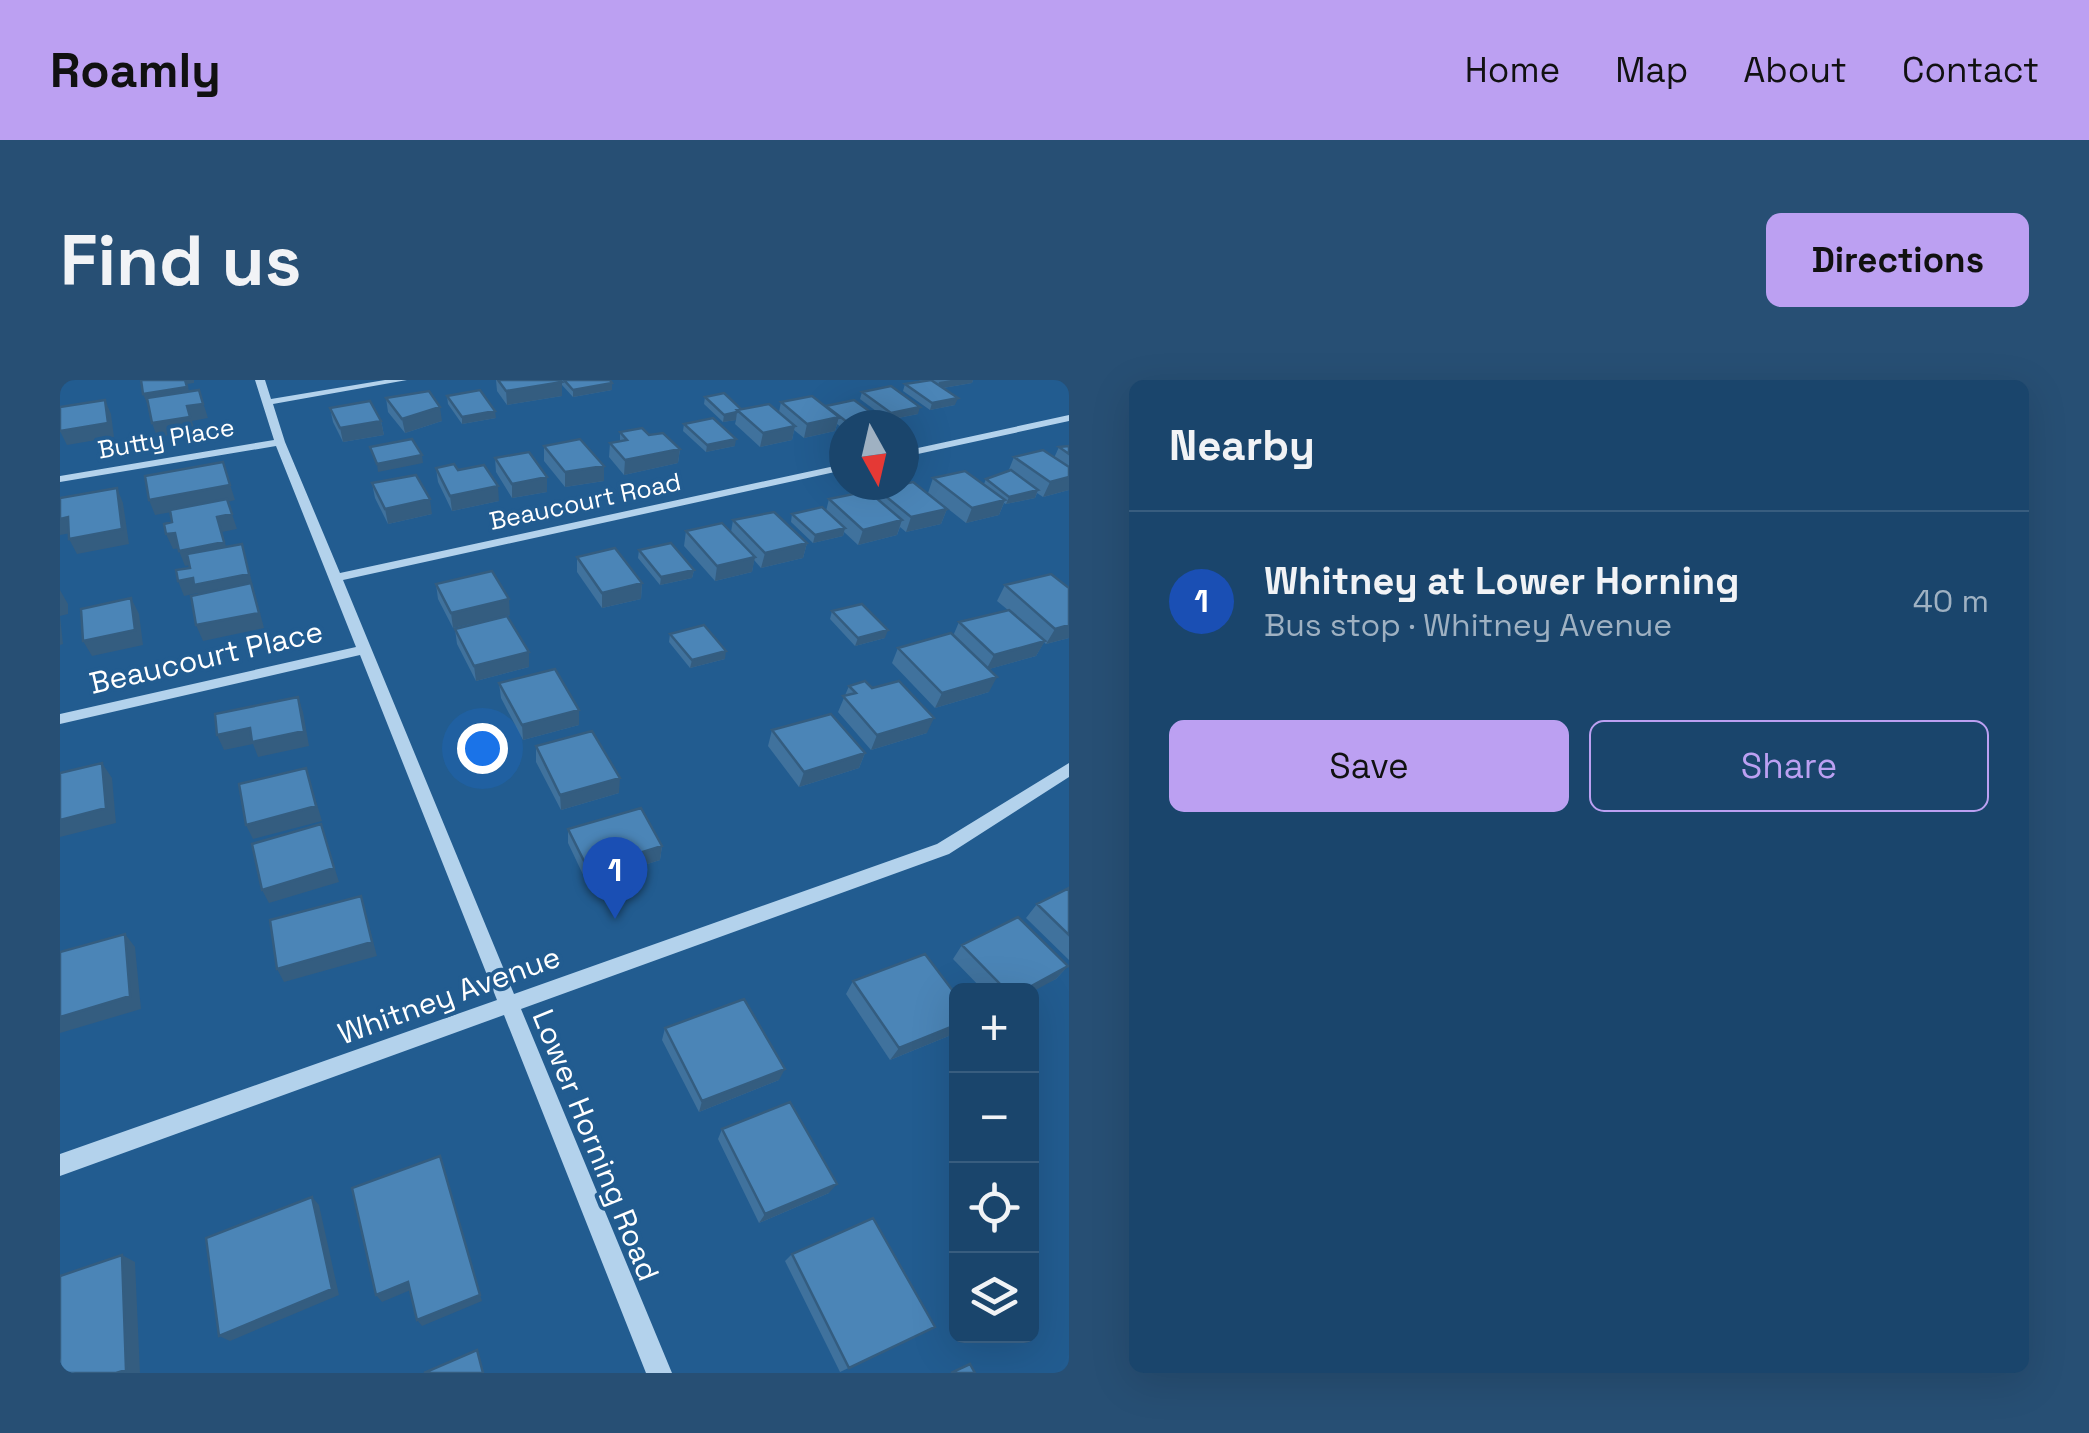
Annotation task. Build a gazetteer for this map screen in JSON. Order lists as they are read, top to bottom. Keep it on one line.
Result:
{"streets":{"street":["Butty Place","Beaucourt Road","Beaucourt Place","Whitney Avenue","Lower Horning Road"]},"crossings":[["Butty Place","Lower Horning Road"],["Beaucourt Road","Lower Horning Road"],["Beaucourt Place","Lower Horning Road"],["Whitney Avenue","Lower Horning Road"]],"north":"bottom","page":{"header":"Roamly","nav":["Home","Map","About","Contact"],"buttons":["Directions",["Save","Share"]],"title":"Find us","heading":"Nearby","list":[{"mark":"1","name":"Whitney at Lower Horning","note":"Bus stop · Whitney Avenue","value":"40 m"}],"pins":"1","map_buttons":["+","−"]}}
